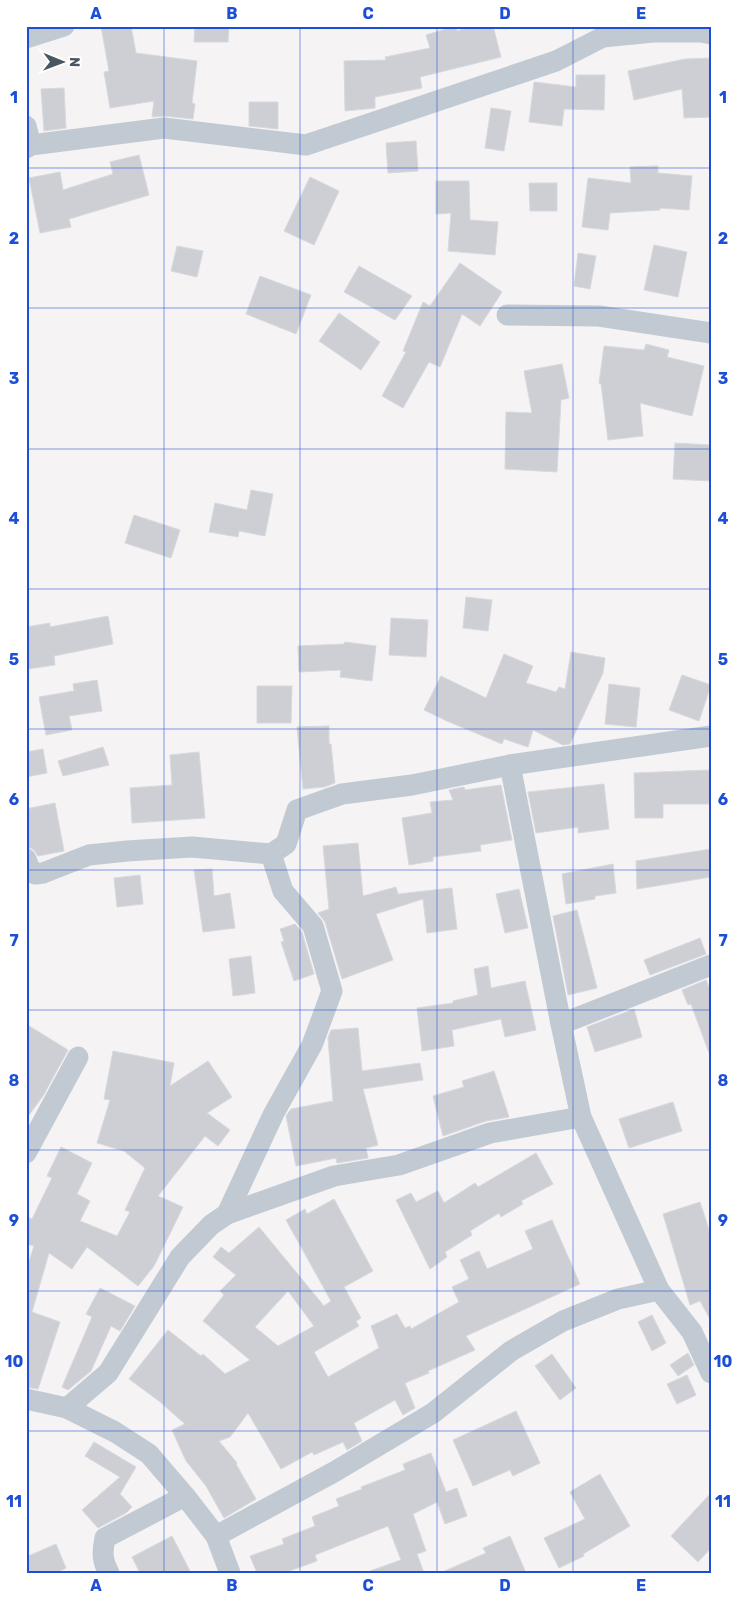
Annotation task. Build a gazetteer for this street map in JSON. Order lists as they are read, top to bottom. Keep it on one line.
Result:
{"north":"right","grid":{"columns":["A","B","C","D","E"],"rows":["1","2","3","4","5","6","7","8","9","10","11"]}}
